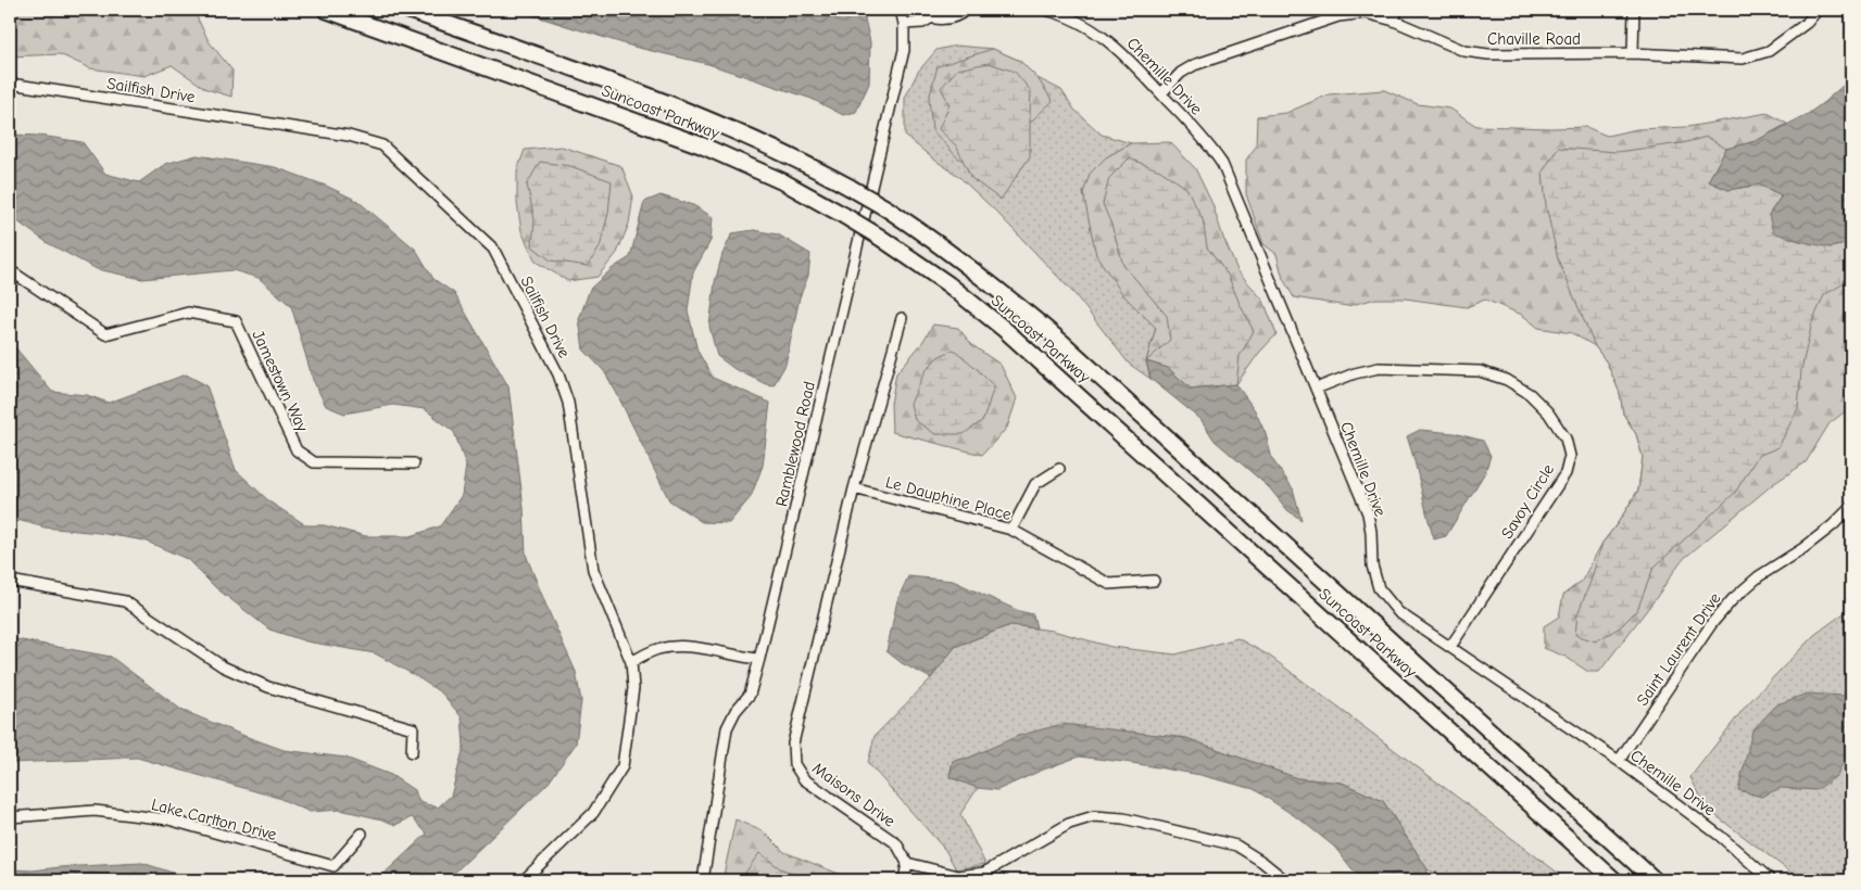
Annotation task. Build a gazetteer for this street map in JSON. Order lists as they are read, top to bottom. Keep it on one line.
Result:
{"streets":{"highway":["Suncoast Parkway"],"street":["Chaville Road","Chemille Drive","Sailfish Drive","Jamestown Way","Ramblewood Road","Le Dauphine Place","Savoy Circle","Saint Laurent Drive","Maisons Drive","Lake Carlton Drive"]},"crossings":[["Chaville Road","Chemille Drive"],["Chemille Drive","Savoy Circle"],["Chemille Drive","Saint Laurent Drive"],["Le Dauphine Place","Maisons Drive"]]}
